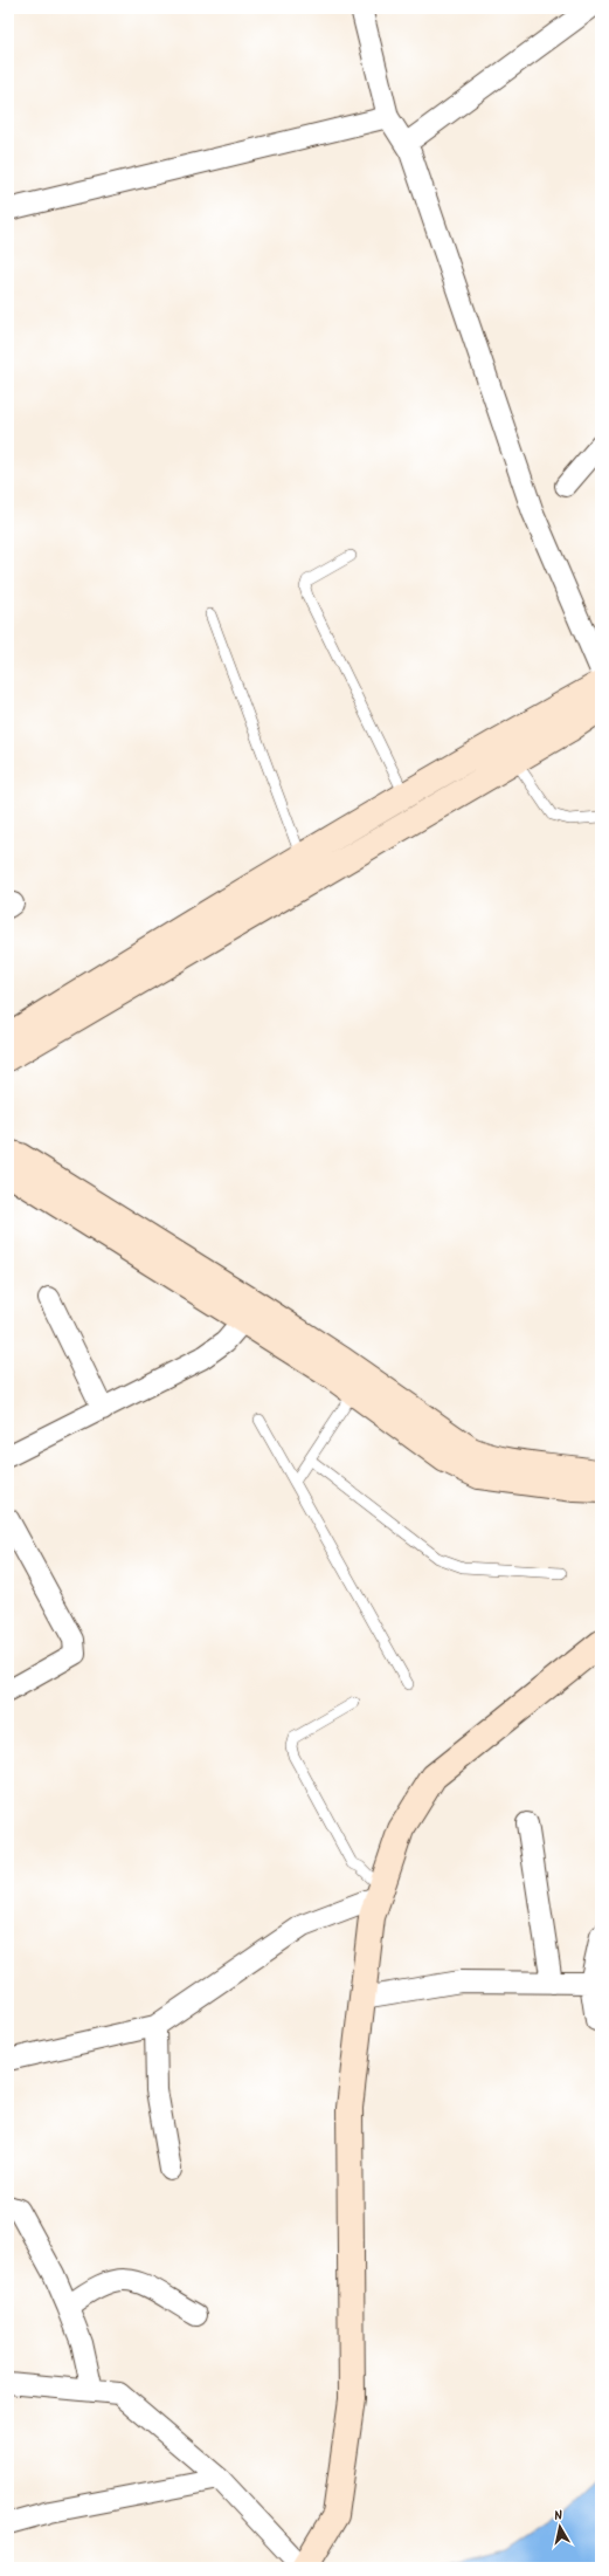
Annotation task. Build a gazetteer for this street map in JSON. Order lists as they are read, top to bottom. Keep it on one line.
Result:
{"north":"top"}
